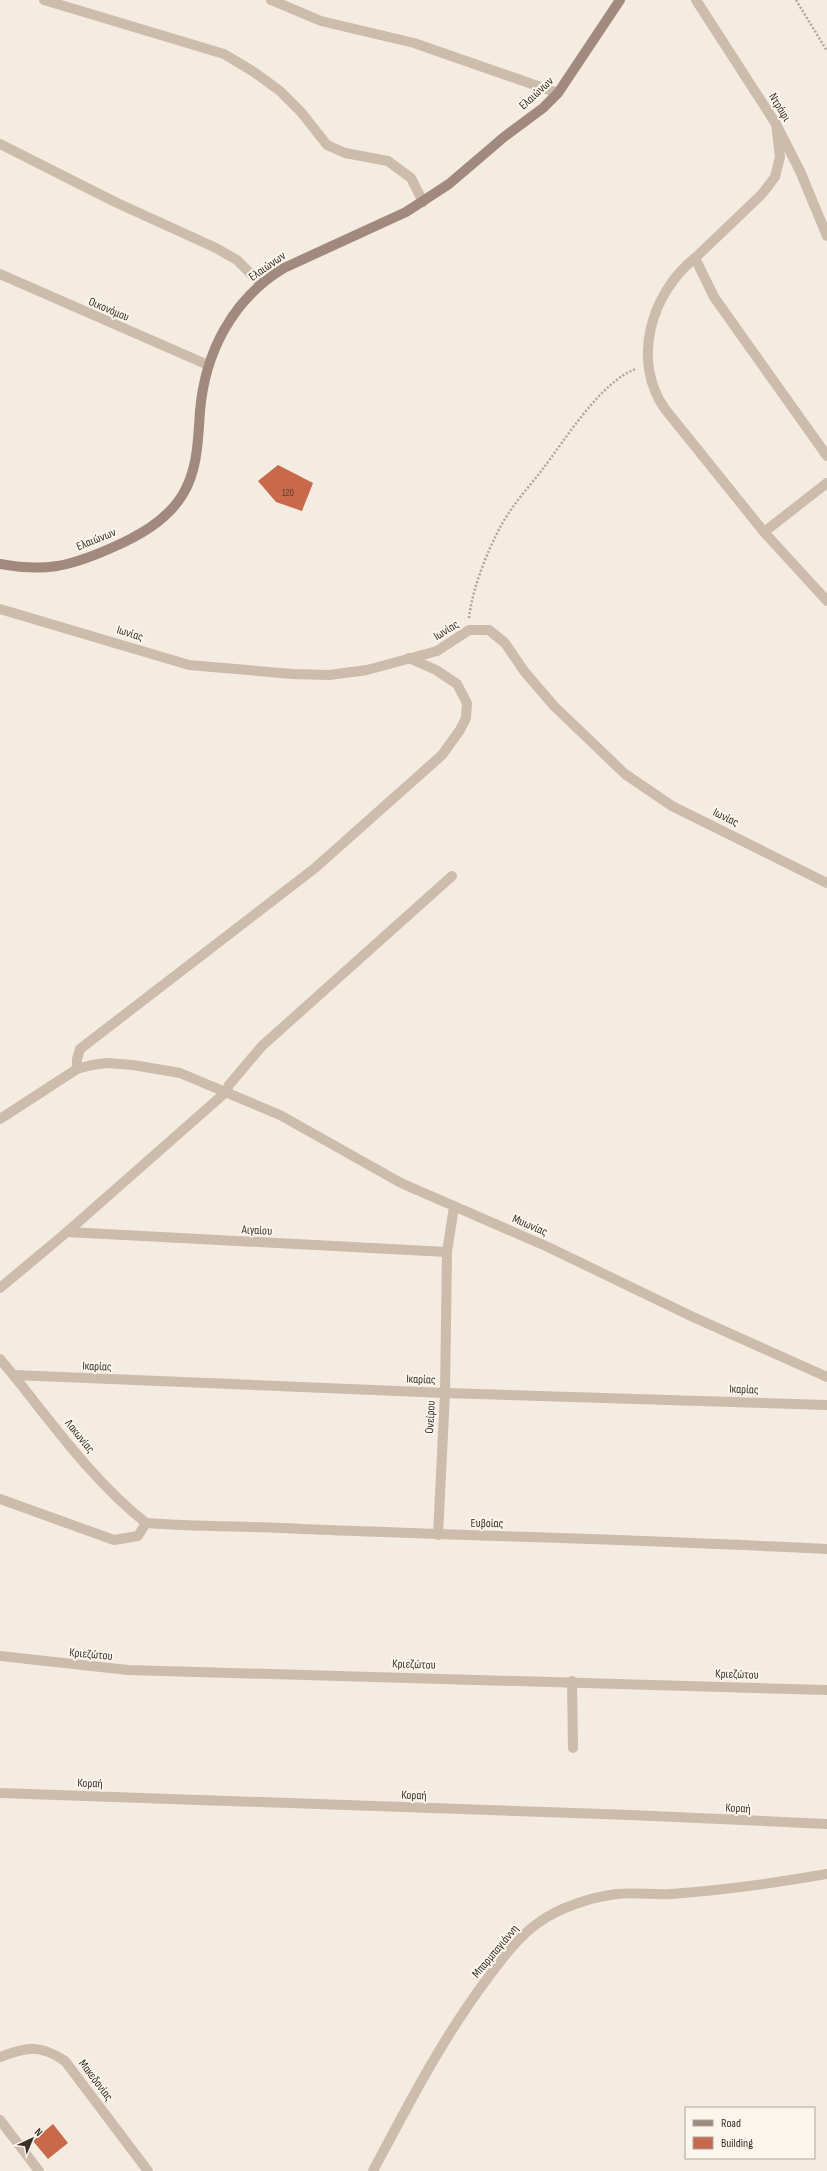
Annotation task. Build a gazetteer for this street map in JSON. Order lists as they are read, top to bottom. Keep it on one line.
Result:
{"streets":{"main road":["Ελαιώνων"],"street":["Ντράφι","Οικονόμου","Ιωνίας","Μυωνίας","Αιγαίου","Ικαρίας","Ονείρου","Λακωνίας","Ευβοίας","Κριεζώτου","Κοραή","Μπαρμπαγιάννη","Μακεδονίας"]},"crossings":[["Ελαιώνων","Οικονόμου"],["Μυωνίας","Ονείρου"],["Αιγαίου","Ονείρου"],["Ικαρίας","Ονείρου"],["Ικαρίας","Λακωνίας"],["Ονείρου","Ευβοίας"],["Λακωνίας","Ευβοίας"]],"house_numbers":["120"],"legend":["Road","Building"],"north":"top right"}
